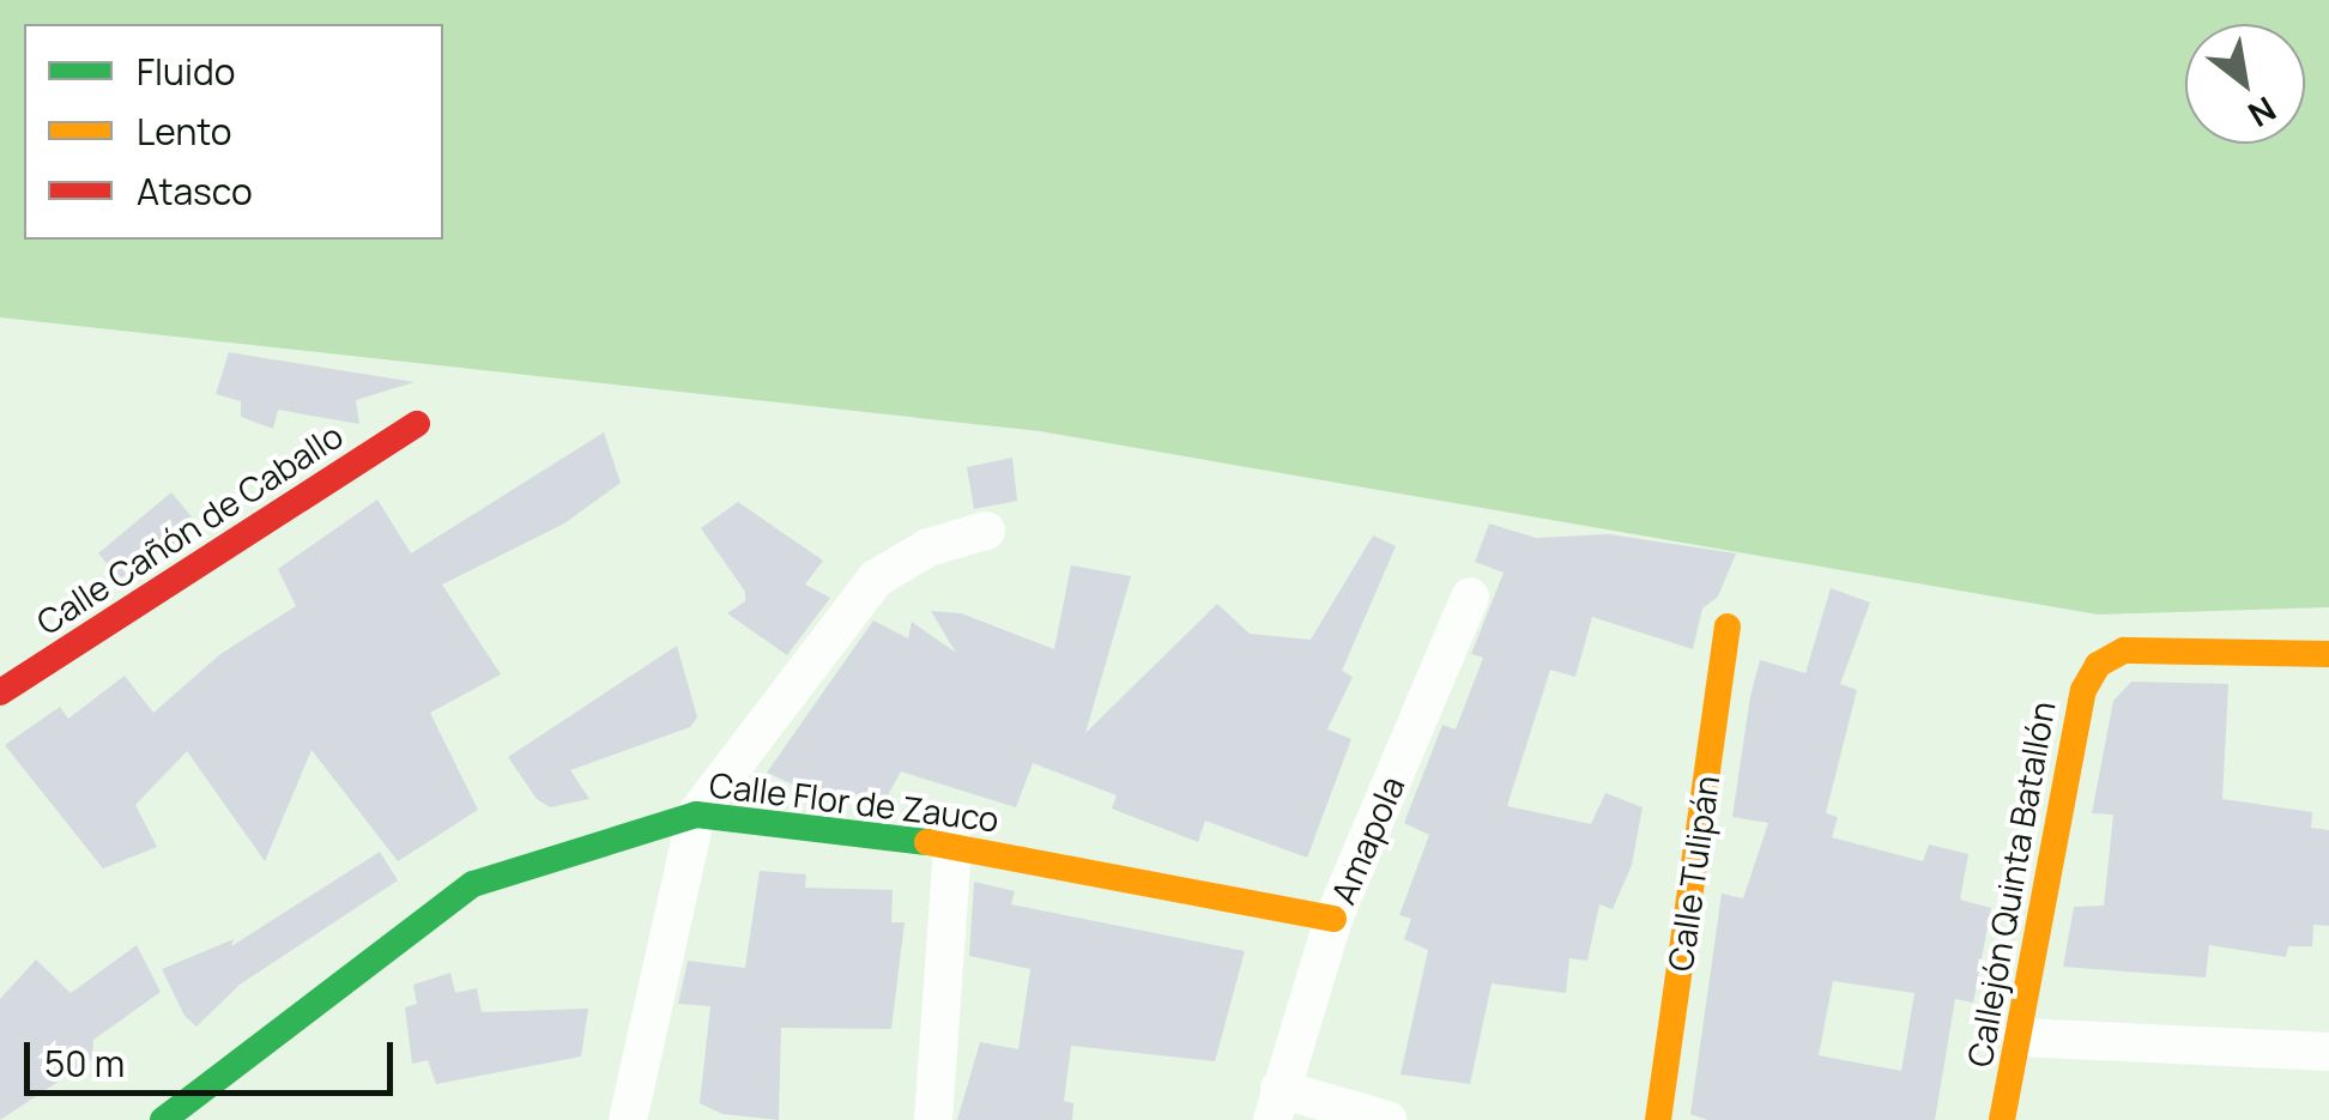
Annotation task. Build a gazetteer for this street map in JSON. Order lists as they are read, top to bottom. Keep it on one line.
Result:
{"streets":{"street":["Calle Cañón de Caballo","Calle Flor de Zauco","Amapola","Calle Tulipán","Callejón Quinta Batallón"]},"crossings":[["Calle Flor de Zauco","Amapola"]],"legend":["Fluido","Lento","Atasco"],"scale_bar":"50 m","north":"bottom right"}
